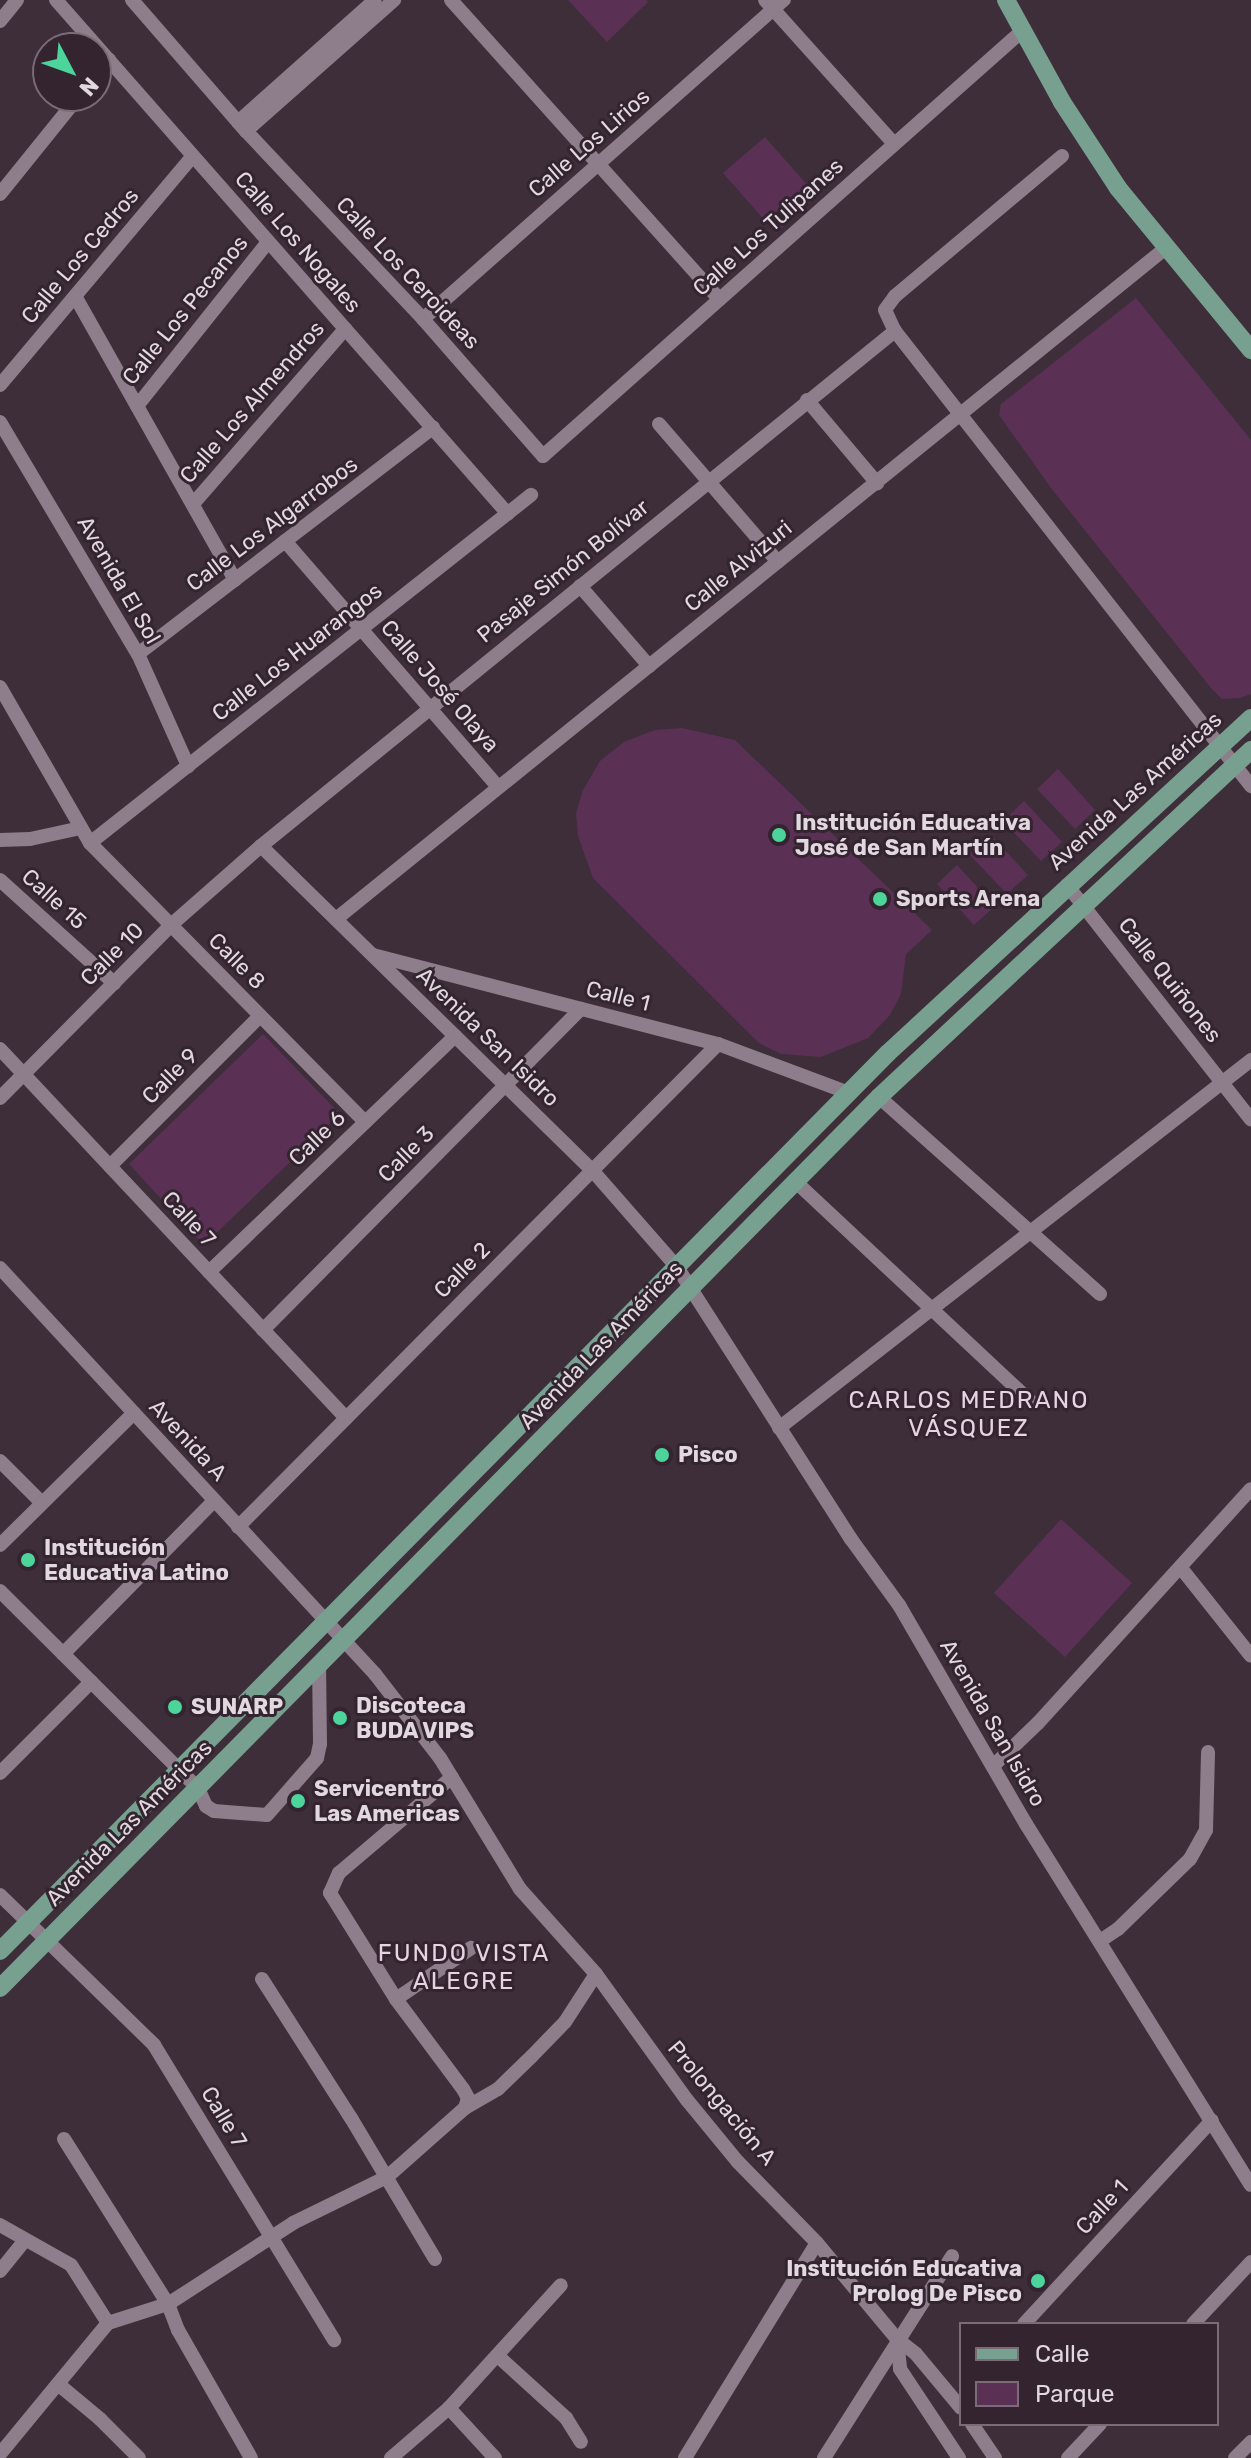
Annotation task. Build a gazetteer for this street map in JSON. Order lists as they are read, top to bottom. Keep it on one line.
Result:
{"streets":{"main road":["Avenida Las Américas"],"street":["Calle Los Lirios","Calle Los Tulipanes","Calle Los Nogales","Calle Los Cedros","Calle Los Ceroideas","Calle Los Pecanos","Calle Los Almendros","Calle Los Algarrobos","Calle Alvizuri","Pasaje Simón Bolívar","Avenida El Sol","Calle Los Huarangos","Calle José Olaya","Calle 15","Calle 10","Calle 8","Calle Quiñones","Calle 1","Avenida San Isidro","Calle 9","Calle 6","Calle 3","Calle 7","Calle 2","Avenida A","Prolongación A"]},"crossings":[["Calle Los Lirios","Calle Los Ceroideas"],["Calle Los Tulipanes","Calle Los Ceroideas"],["Calle Los Nogales","Calle Los Cedros"],["Calle Los Nogales","Calle Los Pecanos"],["Calle Los Nogales","Calle Los Almendros"],["Calle Los Nogales","Calle Los Algarrobos"],["Calle Los Nogales","Calle Los Huarangos"],["Calle Los Algarrobos","Avenida El Sol"],["Calle Los Algarrobos","Calle José Olaya"],["Calle Alvizuri","Calle José Olaya"],["Calle Alvizuri","Avenida San Isidro"],["Pasaje Simón Bolívar","Calle José Olaya"],["Pasaje Simón Bolívar","Calle 10"],["Pasaje Simón Bolívar","Avenida San Isidro"],["Avenida El Sol","Calle Los Huarangos"],["Calle Los Huarangos","Calle José Olaya"],["Calle Los Huarangos","Calle 8"],["Avenida Las Américas","Calle Quiñones"],["Avenida Las Américas","Calle 1"],["Avenida Las Américas","Avenida San Isidro"],["Avenida Las Américas","Calle 7"],["Avenida Las Américas","Avenida A"],["Calle 15","Calle 10"],["Calle 10","Calle 8"],["Calle 10","Avenida San Isidro"],["Calle 10","Calle 7"],["Calle 8","Calle 9"],["Calle 8","Calle 6"],["Calle 1","Avenida San Isidro"],["Calle 1","Calle 3"],["Calle 1","Calle 2"],["Avenida San Isidro","Calle 6"],["Avenida San Isidro","Calle 3"],["Avenida San Isidro","Calle 2"],["Calle 9","Calle 7"],["Calle 6","Calle 7"],["Calle 3","Calle 7"],["Calle 7","Calle 2"],["Calle 2","Avenida A"],["Avenida A","Prolongación A"]],"districts":["CARLOS MEDRANO VÁSQUEZ","FUNDO VISTA ALEGRE"],"places":["Institución Educativa José de San Martín","Sports Arena","Pisco","Institución Educativa Latino","SUNARP","Discoteca BUDA VIPS","Servicentro Las Americas","Institución Educativa Prolog De Pisco"],"legend":["Calle","Parque"],"north":"bottom right"}
